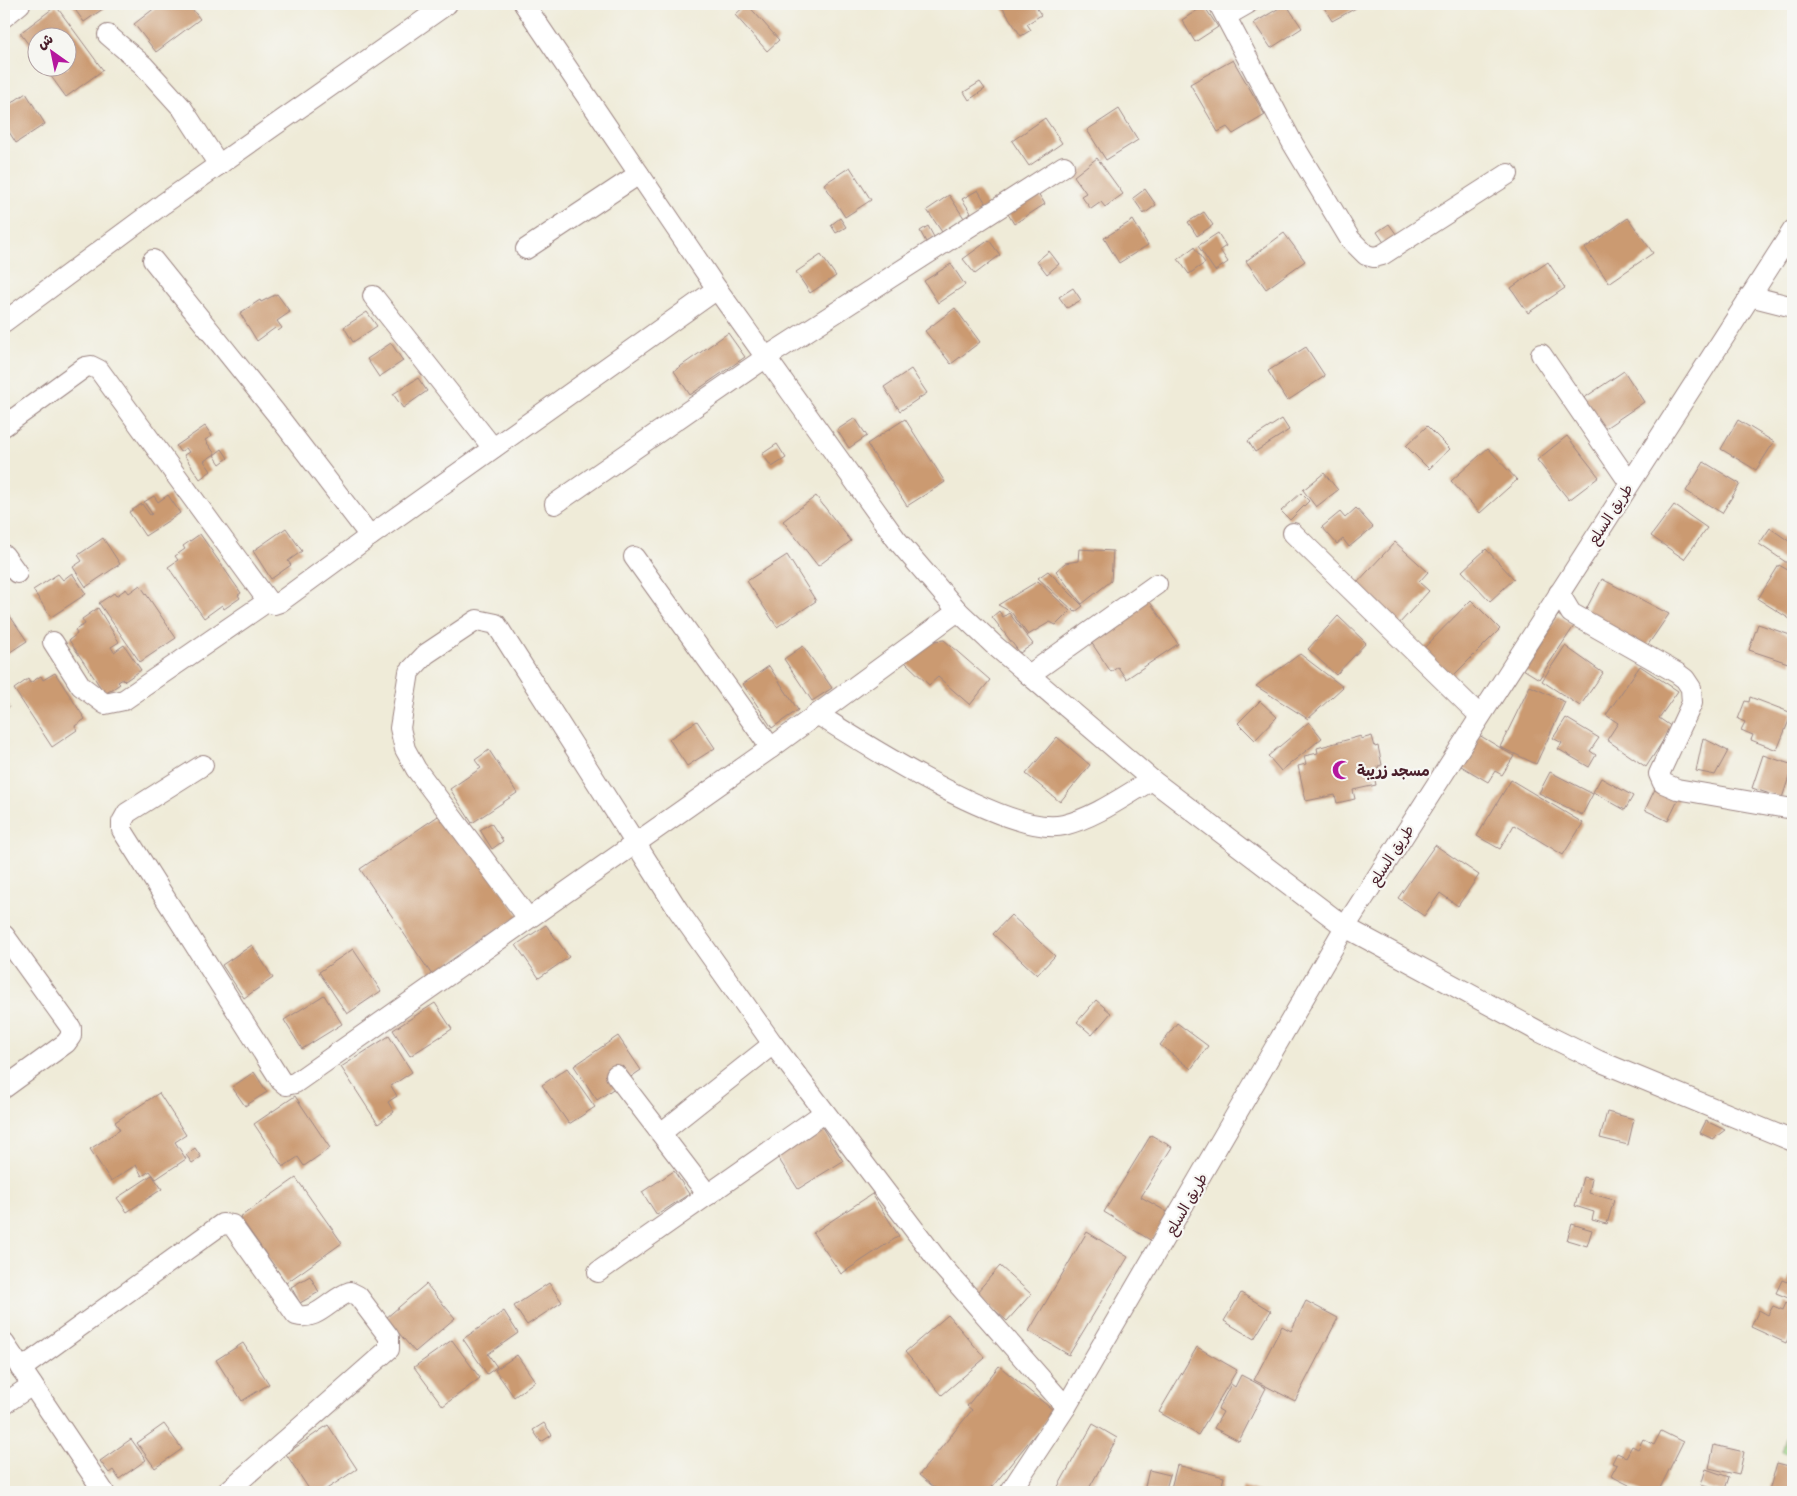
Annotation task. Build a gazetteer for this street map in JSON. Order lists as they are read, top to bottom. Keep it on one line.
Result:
{"streets":{"street":["طريق السلع"]},"places":{"mosque":["مسجد زريبة"]},"north":"top left"}
